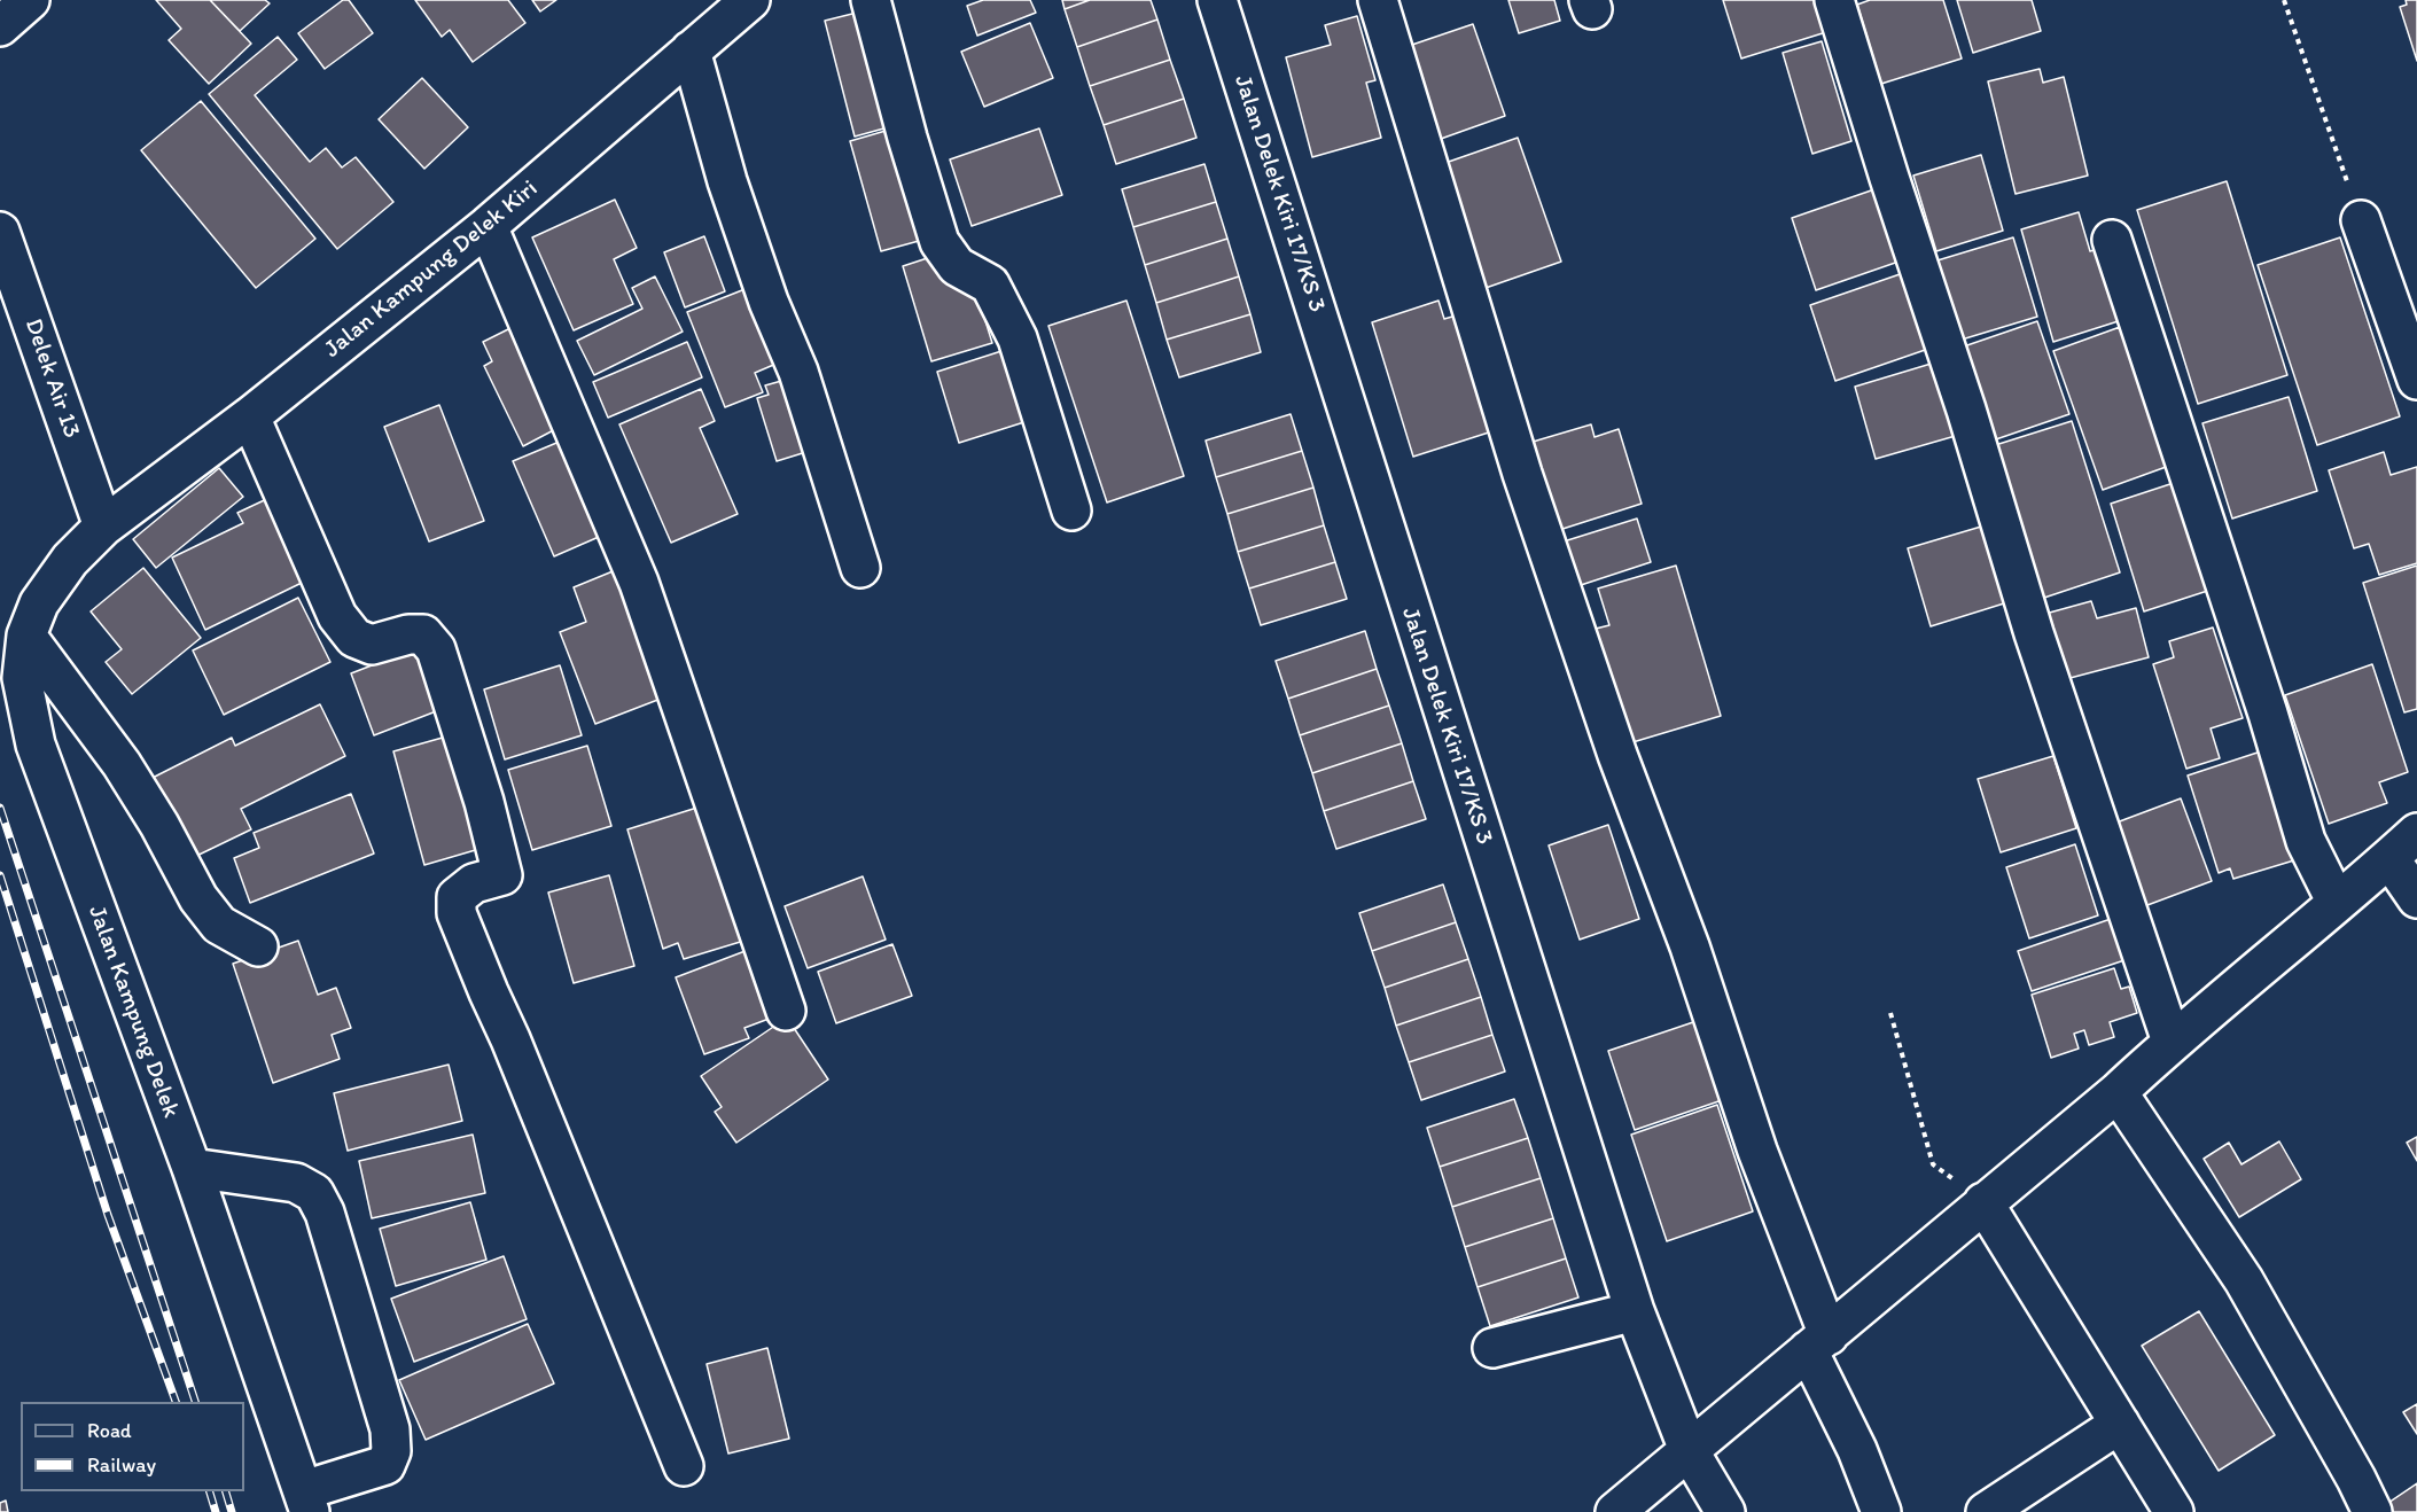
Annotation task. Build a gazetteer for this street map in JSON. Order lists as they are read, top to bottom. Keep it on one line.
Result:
{"streets":{"street":["Jalan Delek Kiri 17/KS 3","Jalan Kampung Delek Kiri","Delek Air 13","Jalan Kampung Delek"]},"crossings":[["Jalan Kampung Delek Kiri","Delek Air 13"],["Jalan Kampung Delek Kiri","Jalan Kampung Delek"],["Delek Air 13","Jalan Kampung Delek"]],"legend":["Road","Railway"]}
